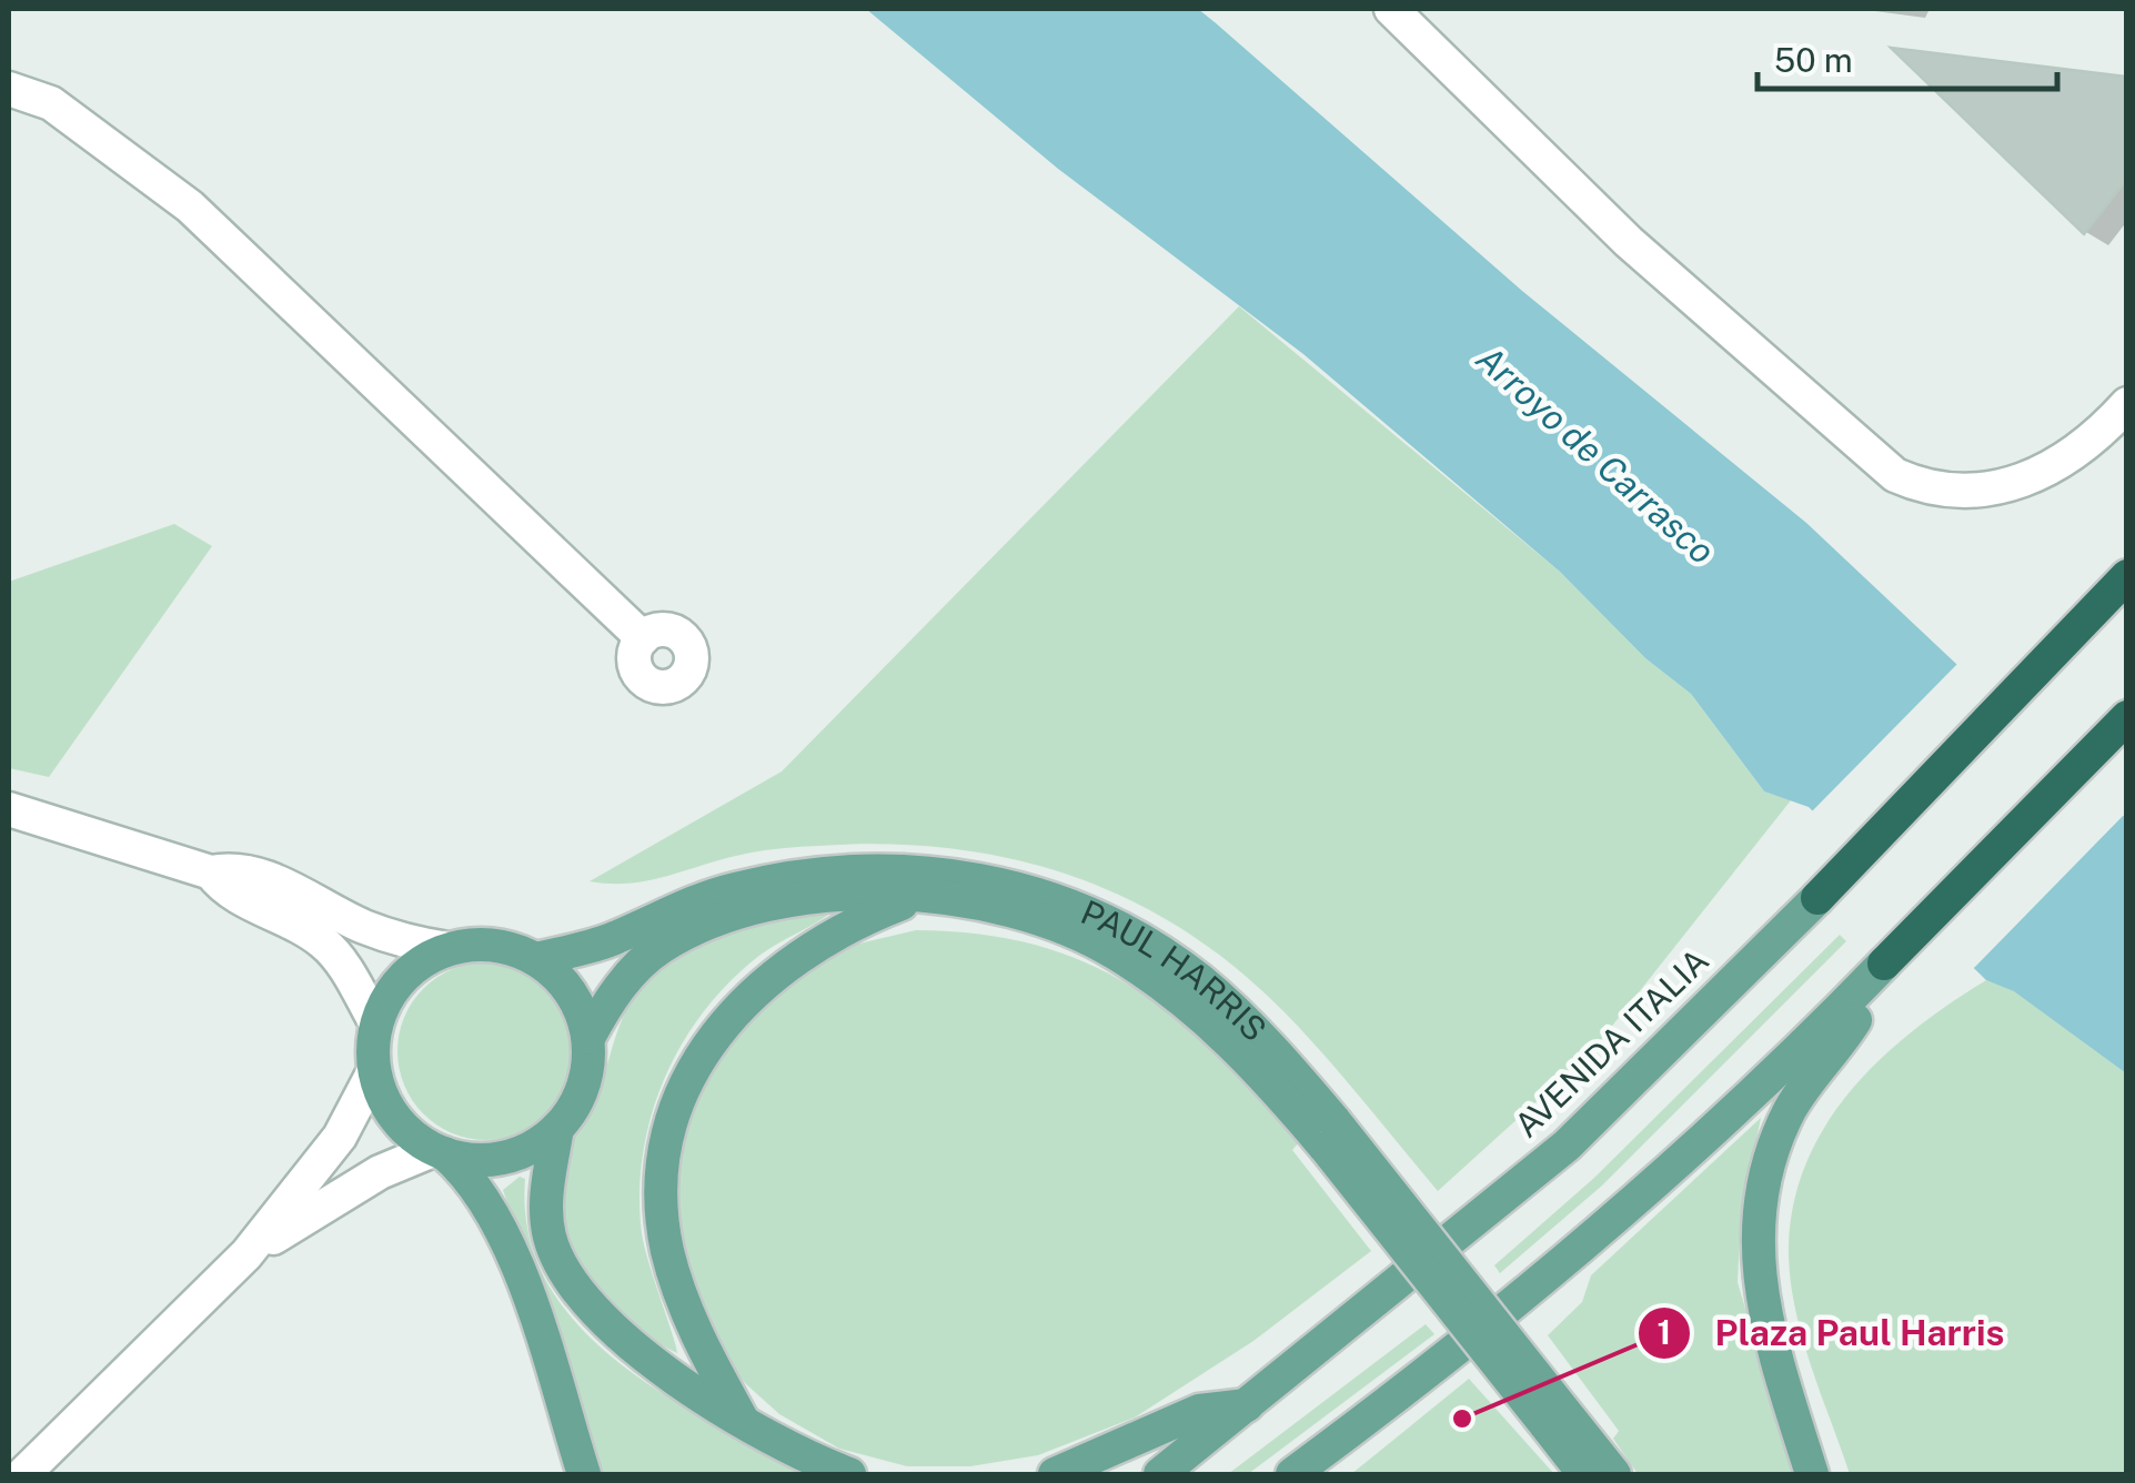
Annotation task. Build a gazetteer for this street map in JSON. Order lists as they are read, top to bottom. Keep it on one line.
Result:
{"streets":{"highway":["AVENIDA ITALIA"],"main road":["PAUL HARRIS"]},"water":["Arroyo de Carrasco"],"places":["Plaza Paul Harris"],"scale_bar":"50 m"}
